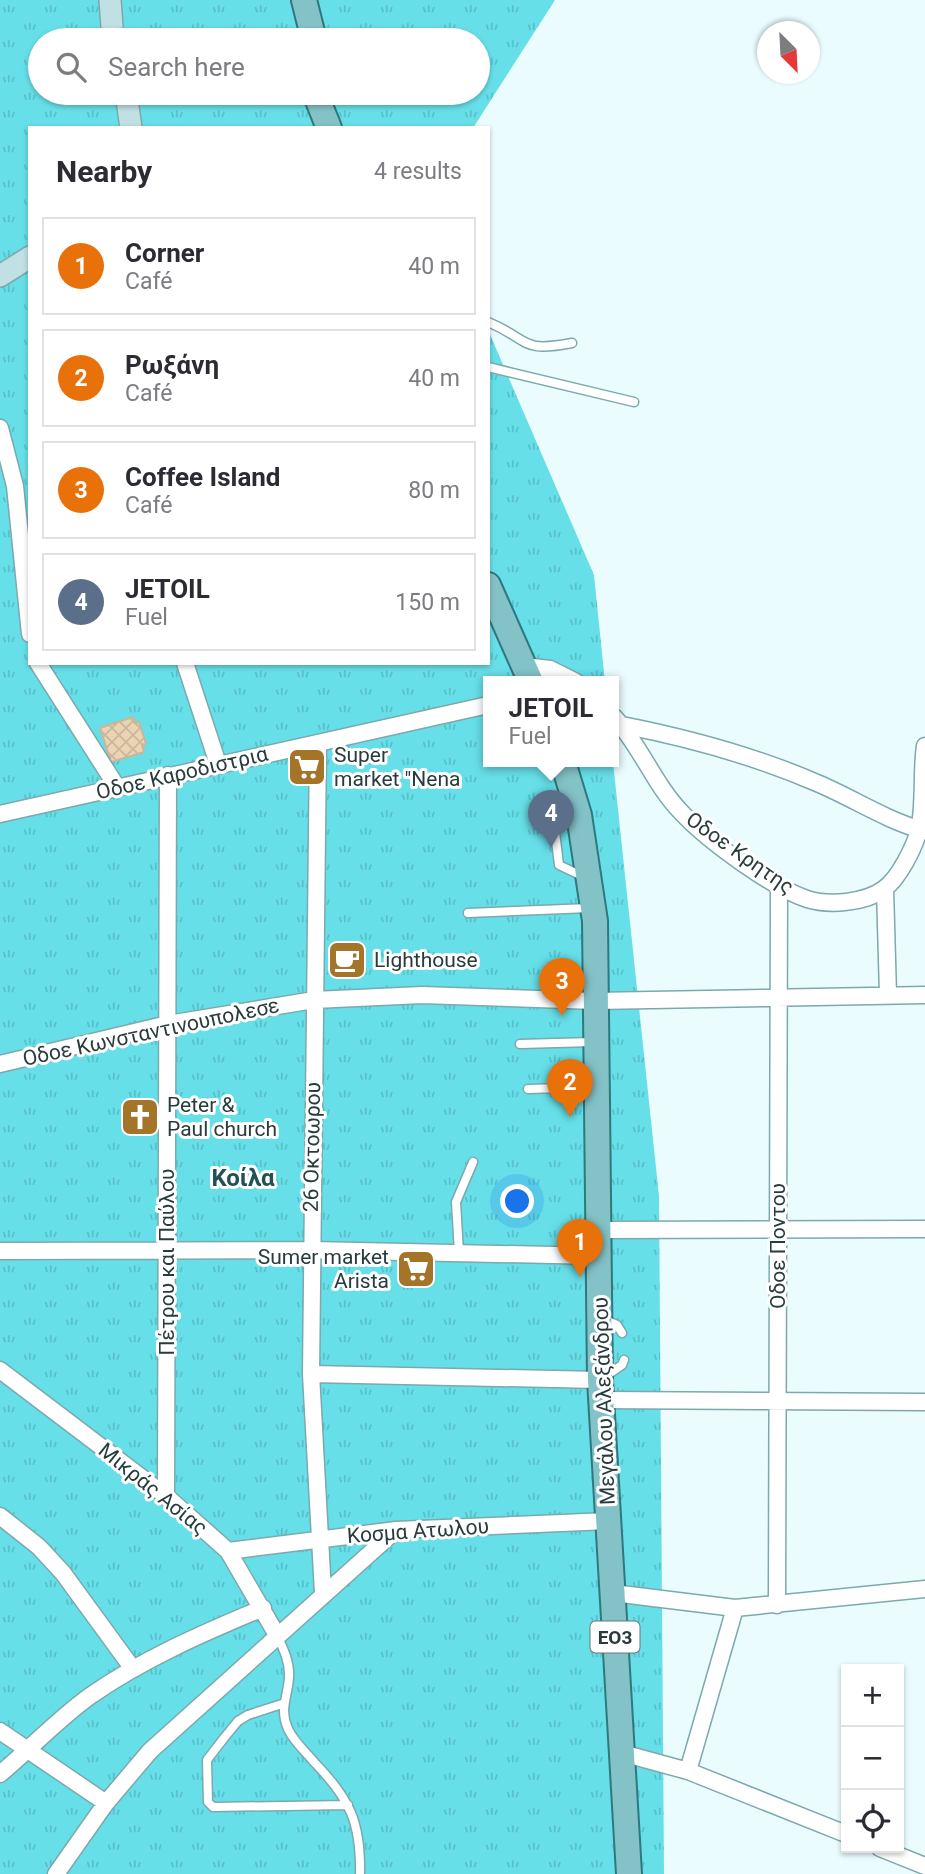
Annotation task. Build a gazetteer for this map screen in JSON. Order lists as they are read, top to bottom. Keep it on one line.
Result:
{"streets":{"main road":["Μεγάλου Αλεξάνδρου","ΕΟ3"],"street":["Oδοε Καροδιστρια","Oδοε Κρητης","Oδοε Κωνσταντινουπολεσε","26 Οκτοωρου","Oδοε Ποντου","Πέτρου και Παύλου","Μικράς Ασίας","Κοσμα Ατωλου"]},"crossings":[["Oδοε Καροδιστρια","26 Οκτοωρου"],["Oδοε Καροδιστρια","Πέτρου και Παύλου"],["Oδοε Κρητης","Oδοε Ποντου"],["Oδοε Κωνσταντινουπολεσε","26 Οκτοωρου"],["Oδοε Κωνσταντινουπολεσε","Oδοε Ποντου"],["Oδοε Κωνσταντινουπολεσε","Πέτρου και Παύλου"],["Oδοε Κωνσταντινουπολεσε","Μεγάλου Αλεξάνδρου"],["26 Οκτοωρου","Κοσμα Ατωλου"],["Πέτρου και Παύλου","Μικράς Ασίας"],["Μεγάλου Αλεξάνδρου","Κοσμα Ατωλου"],["Μικράς Ασίας","Κοσμα Ατωλου"]],"districts":["Κοίλα"],"places":{"supermarket":["Super market \"Nena","Sumer market Arista"],"cafe":["Lighthouse"],"church":["Peter & Paul church"]},"north":"bottom right","page":{"search":"Search here","heading":["Nearby","4 results"],"list":[{"mark":"1","name":"Corner","note":"Café","value":"40 m"},{"mark":"2","name":"Ρωξάνη","note":"Café","value":"40 m"},{"mark":"3","name":"Coffee Island","note":"Café","value":"80 m"},{"mark":"4","name":"JETOIL","note":"Fuel","value":"150 m"}],"popup":["JETOIL","Fuel"],"pins":["4","3","2","1"],"map_buttons":["+","−"]}}
